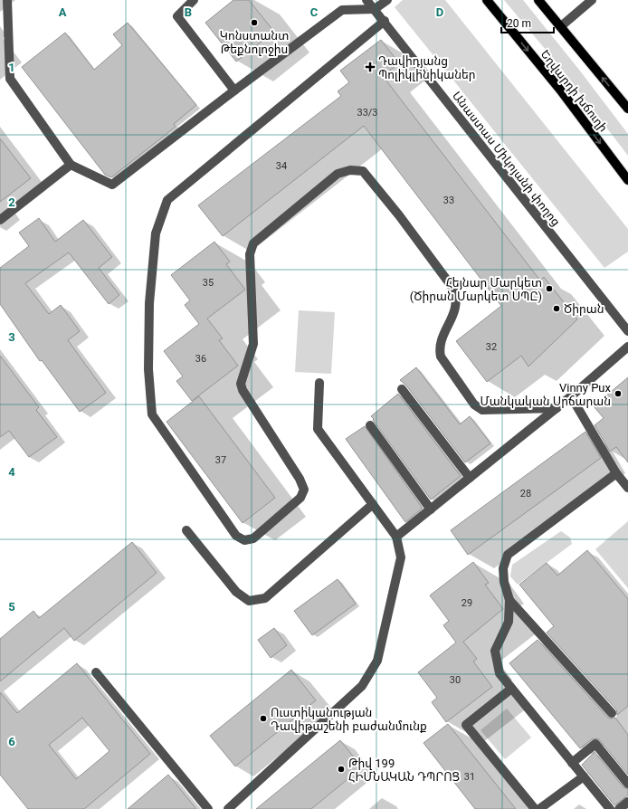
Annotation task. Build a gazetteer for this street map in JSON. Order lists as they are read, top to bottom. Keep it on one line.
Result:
{"streets":{"main road":["Եղվարդի խճուղի"],"street":["Անաստաս Միկոյանի փողոց"]},"places":{"other":["Կոնստանտ Թեքնոլոջիս","Հեյնար Մարկետ (Ծիրան Մարկետ ՍՊԸ)","Ծիրան","Vinny Pux Մանկական Սրճարան","Ուստիկանության Դավիթաշենի բաժանմունք","Թիվ 199 ՀԻՄՆԱԿԱՆ ԴՊՐՈՑ"],"health":["Դավիդյանց Պոլիկլինիկաներ"]},"house_numbers":["33/3","34","33","35","32","36","37","28","29","30","31"],"scale_bar":"20 m","grid":{"columns":["A","B","C","D"],"rows":["1","2","3","4","5","6"]}}
